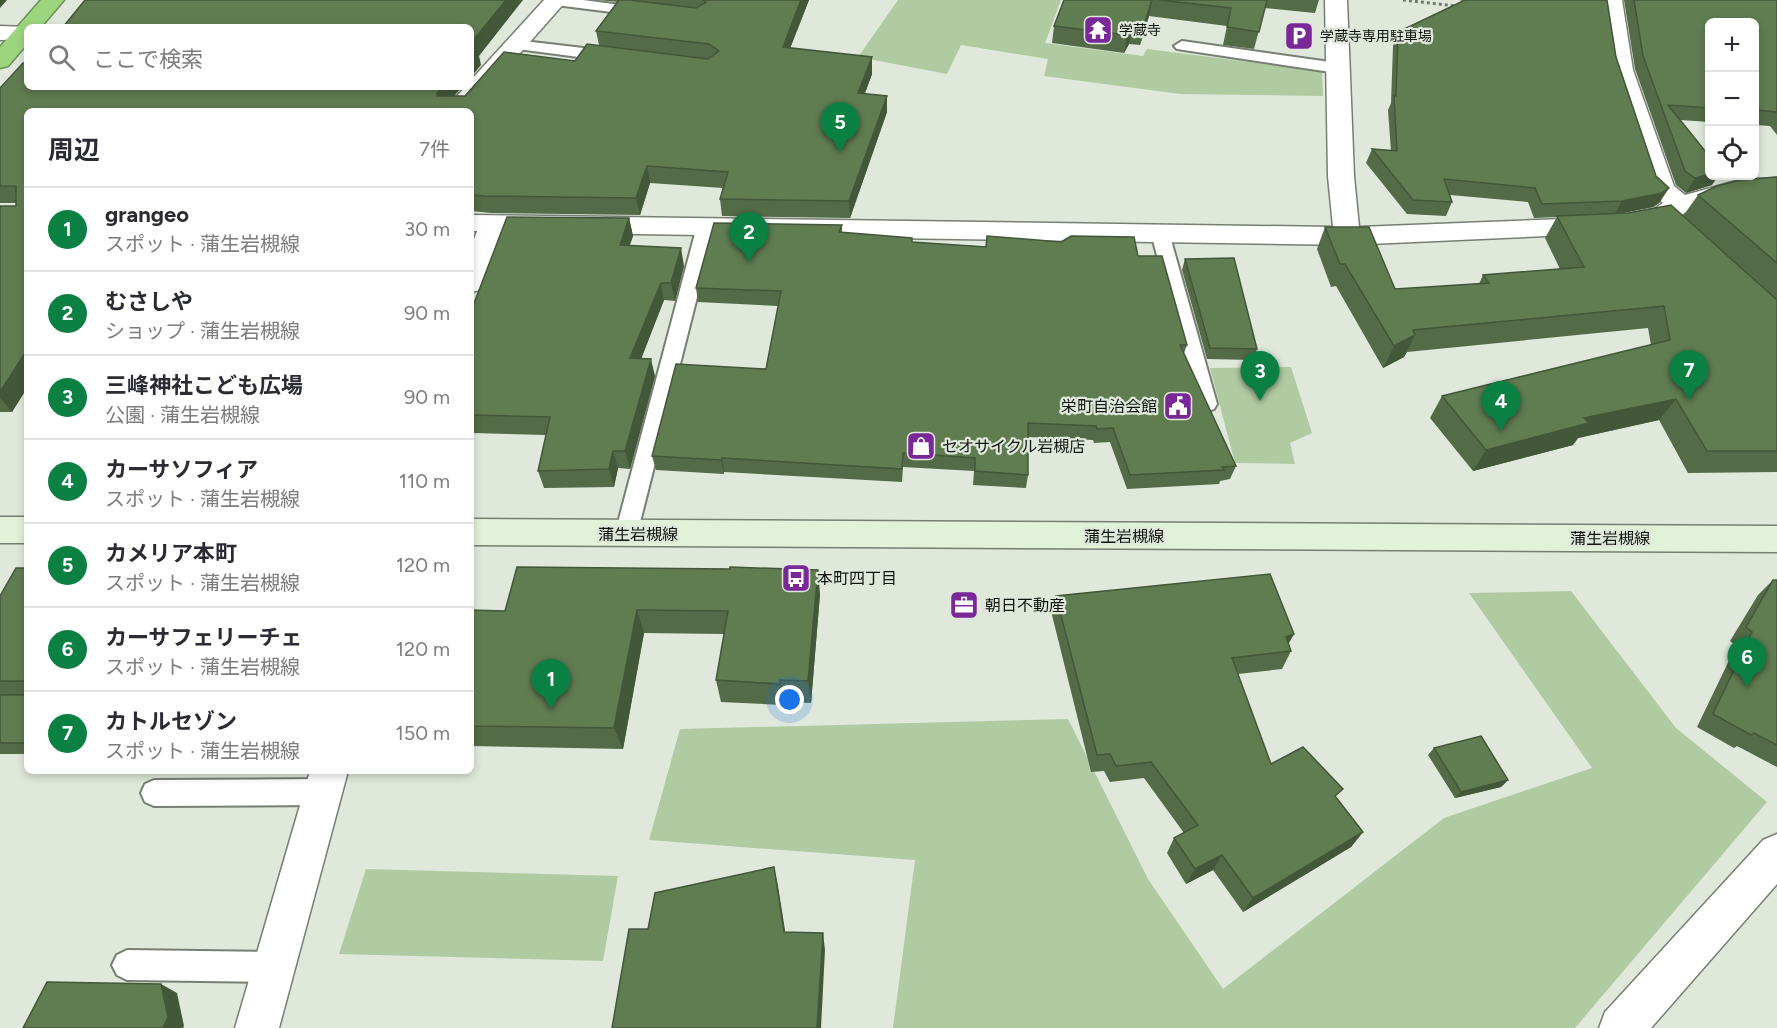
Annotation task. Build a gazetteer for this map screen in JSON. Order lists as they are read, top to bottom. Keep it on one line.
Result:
{"streets":{"main road":["蒲生岩槻線"]},"places":{"temple":["学蔵寺"],"parking":["学蔵寺専用駐車場"],"public building":["栄町自治会館"],"shop":["セオサイクル岩槻店"],"bus stop":["本町四丁目"],"office":["朝日不動産"]},"page":{"map_buttons":["+","−"],"search":"ここで検索","pins":["5","2","7","3","4","6","1"],"heading":["周辺","7件"],"list":[{"mark":"1","name":"grangeo","note":"スポット · 蒲生岩槻線","value":"30 m"},{"mark":"2","name":"むさしや","note":"ショップ · 蒲生岩槻線","value":"90 m"},{"mark":"3","name":"三峰神社こども広場","note":"公園 · 蒲生岩槻線","value":"90 m"},{"mark":"4","name":"カーサソフィア","note":"スポット · 蒲生岩槻線","value":"110 m"},{"mark":"5","name":"カメリア本町","note":"スポット · 蒲生岩槻線","value":"120 m"},{"mark":"6","name":"カーサフェリーチェ","note":"スポット · 蒲生岩槻線","value":"120 m"},{"mark":"7","name":"カトルセゾン","note":"スポット · 蒲生岩槻線","value":"150 m"}]}}
